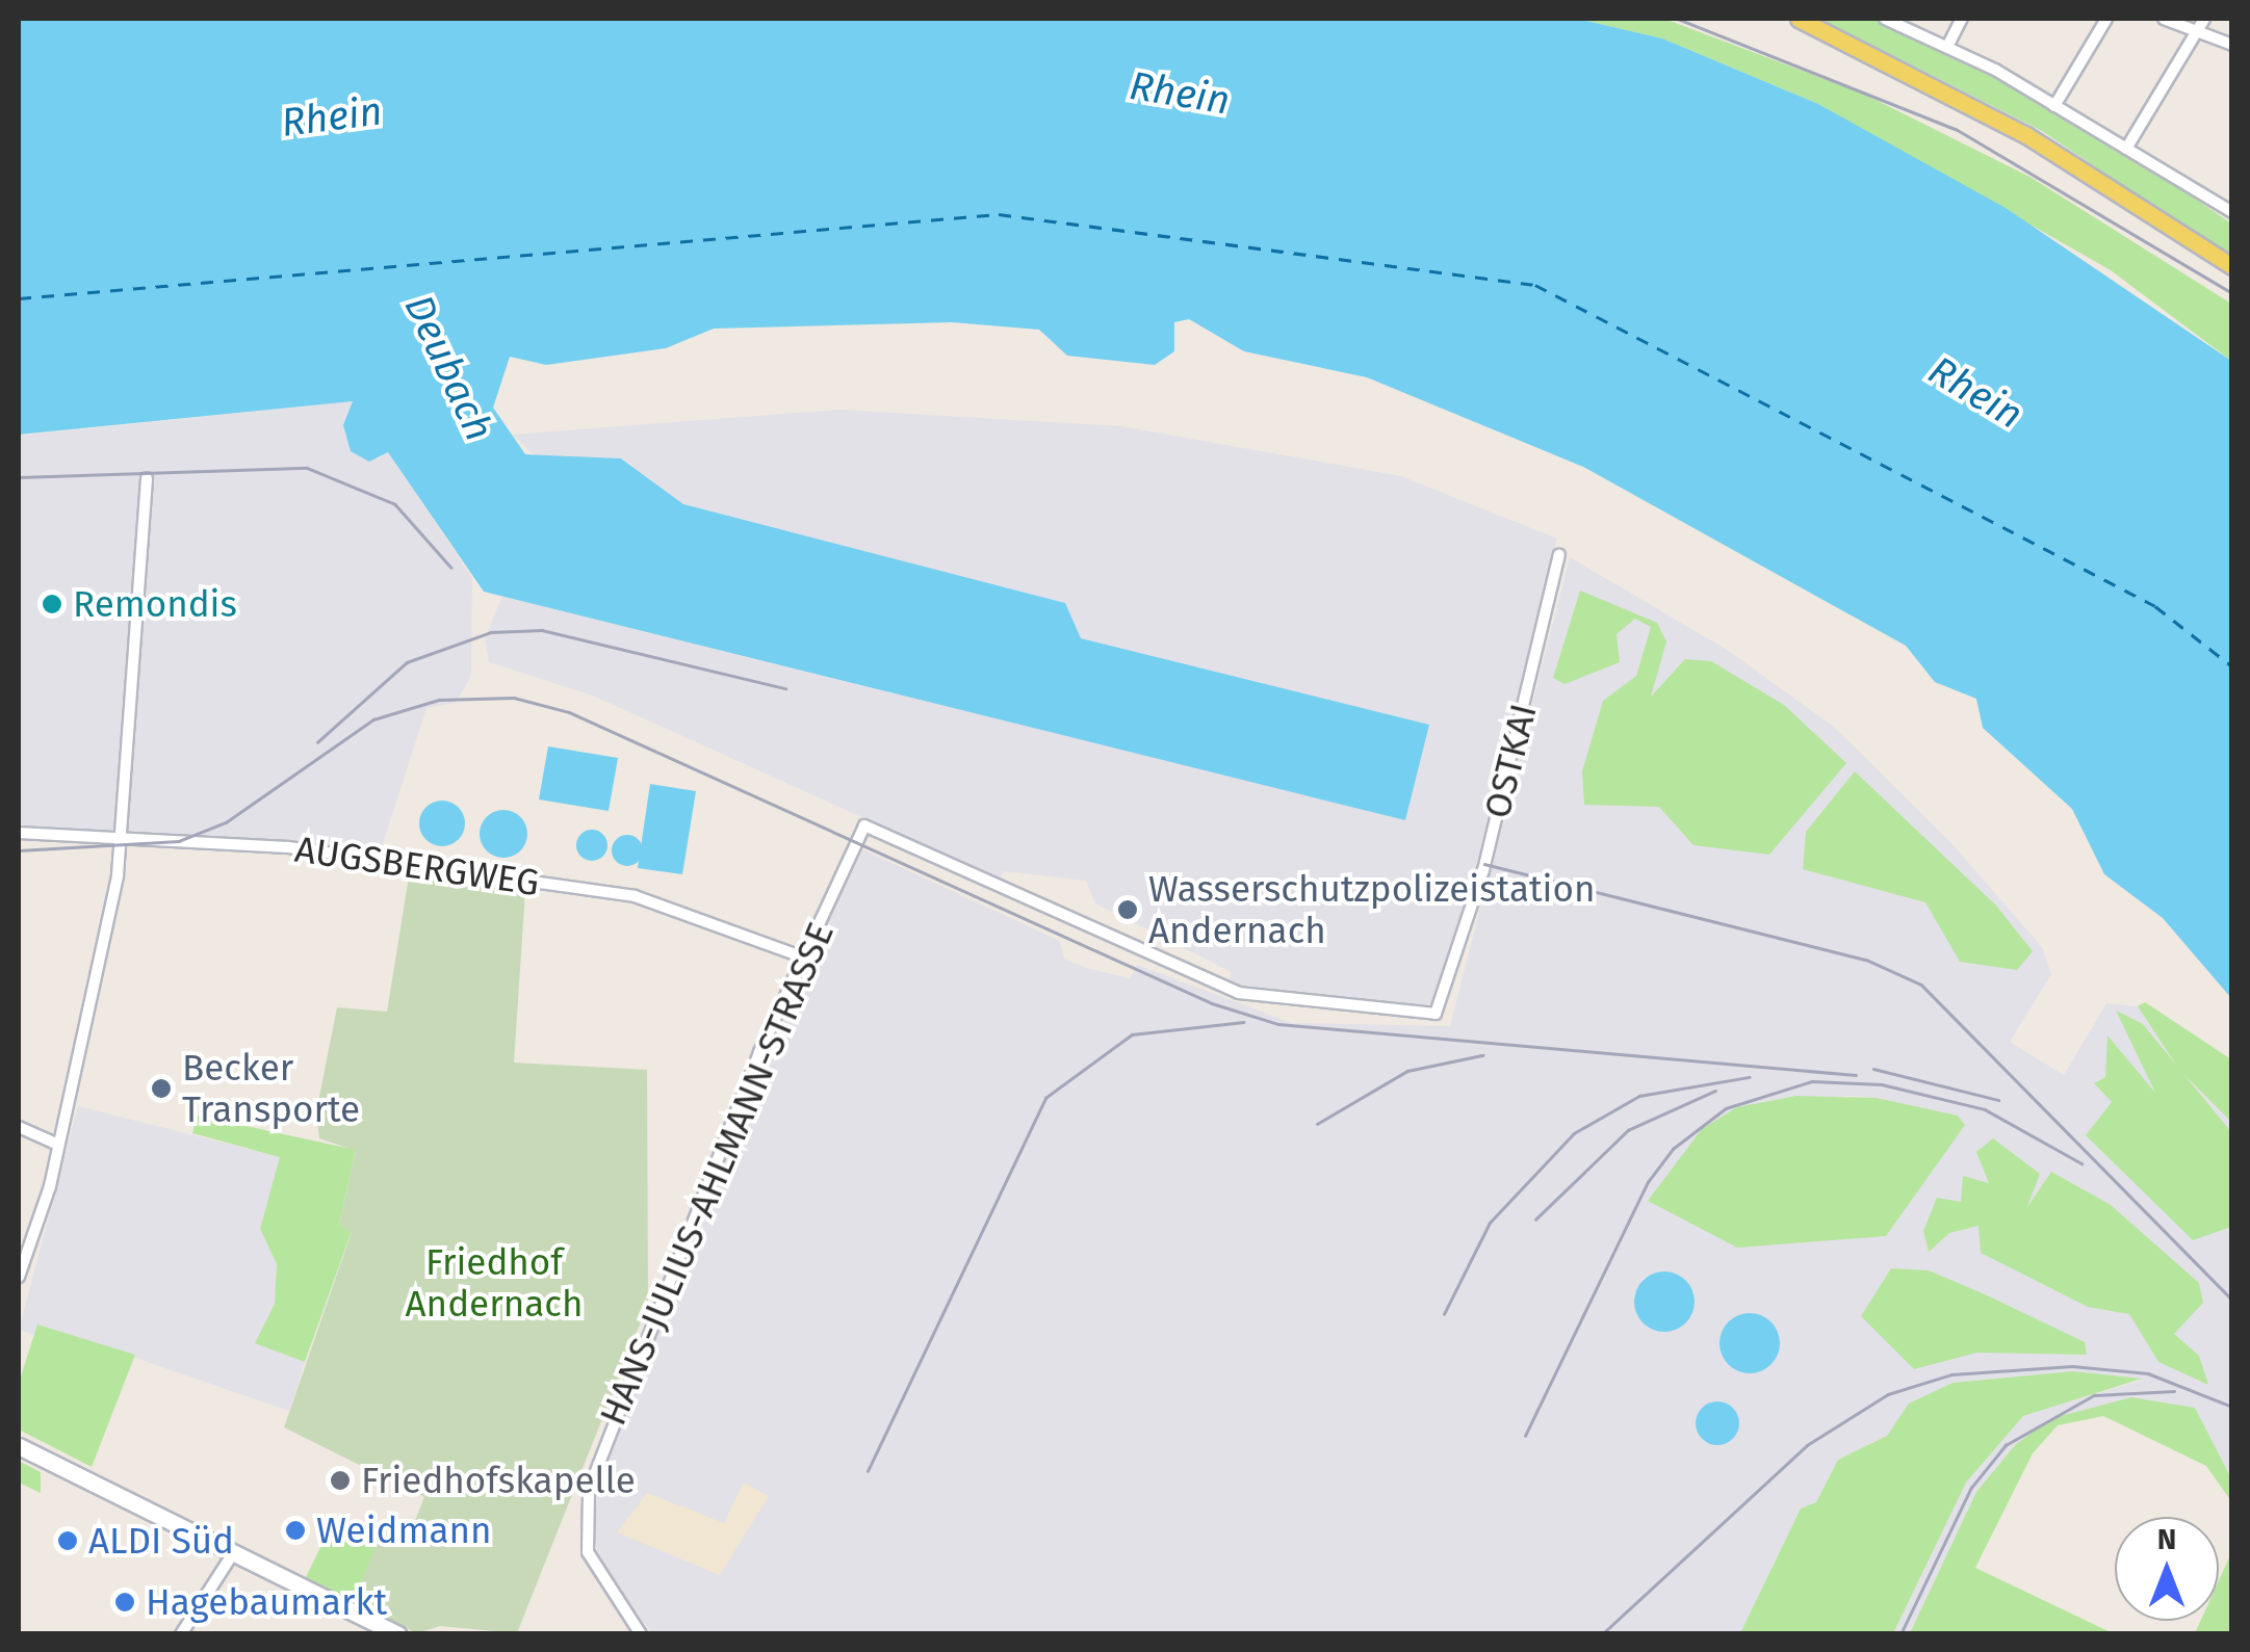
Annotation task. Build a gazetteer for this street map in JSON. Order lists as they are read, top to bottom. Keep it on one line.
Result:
{"streets":{"street":["OSTKAI","AUGSBERGWEG","HANS-JULIUS-AHLMANN-STRASSE"]},"crossings":[["OSTKAI","HANS-JULIUS-AHLMANN-STRASSE"],["AUGSBERGWEG","HANS-JULIUS-AHLMANN-STRASSE"]],"water":["Rhein","Deubach"],"parks":["Friedhof Andernach"],"places":["Remondis","Wasserschutzpolizeistation Andernach","Becker Transporte","Friedhofskapelle","Weidmann","ALDI Süd","Hagebaumarkt"],"north":"top"}
